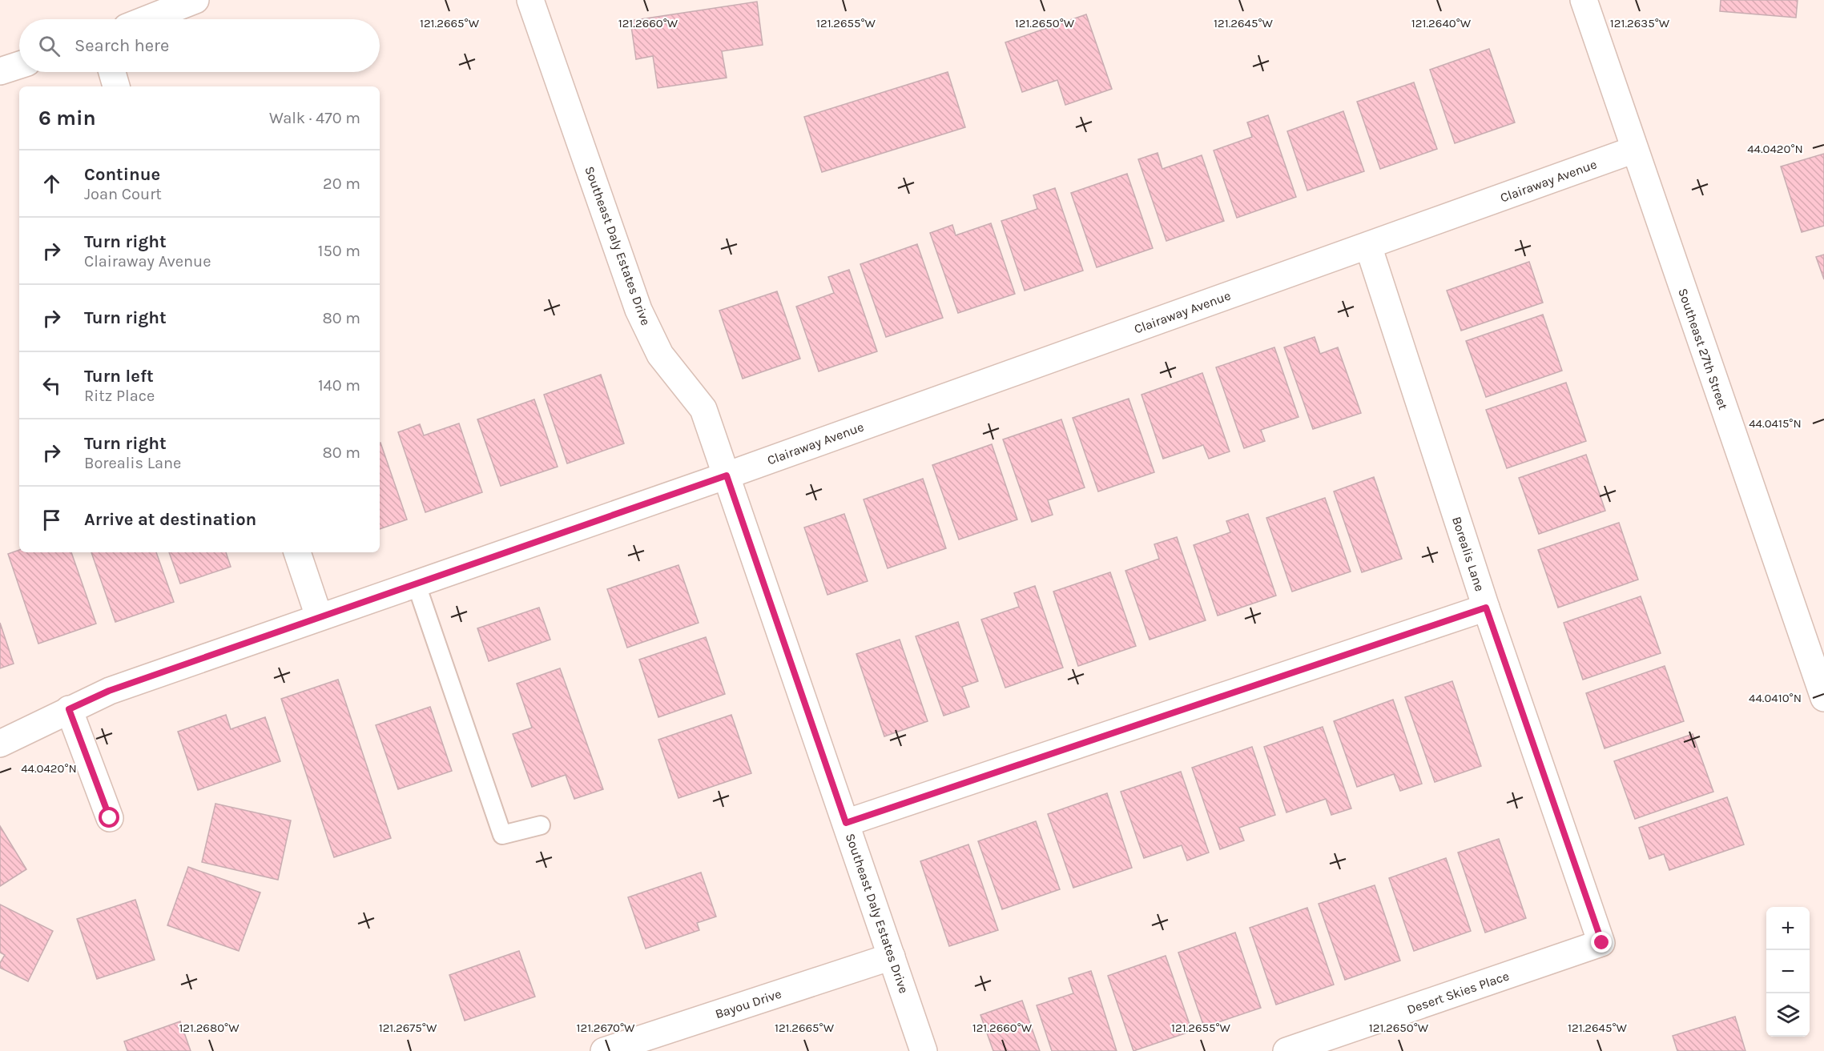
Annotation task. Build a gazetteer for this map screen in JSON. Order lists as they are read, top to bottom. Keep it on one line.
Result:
{"streets":{"street":["Clairaway Avenue","Southeast Daly Estates Drive","Southeast 27th Street","Borealis Lane","Desert Skies Place","Bayou Drive"]},"crossings":[["Clairaway Avenue","Southeast Daly Estates Drive"],["Clairaway Avenue","Southeast 27th Street"],["Clairaway Avenue","Borealis Lane"],["Southeast Daly Estates Drive","Bayou Drive"],["Borealis Lane","Desert Skies Place"]],"page":{"search":"Search here","heading":["6 min","Walk · 470 m"],"list":[["Continue","Joan Court","20 m"],["Turn right","Clairaway Avenue","150 m"],["Turn right","80 m"],["Turn left","Ritz Place","140 m"],["Turn right","Borealis Lane","80 m"],"Arrive at destination"],"map_buttons":["+","−"]},"coordinates":["121.2650°W","121.2665°W","121.2660°W","121.2655°W","121.2645°W","121.2640°W","121.2635°W","44.0420°N","44.0415°N","44.0410°N","121.2680°W","121.2675°W","121.2670°W"]}
